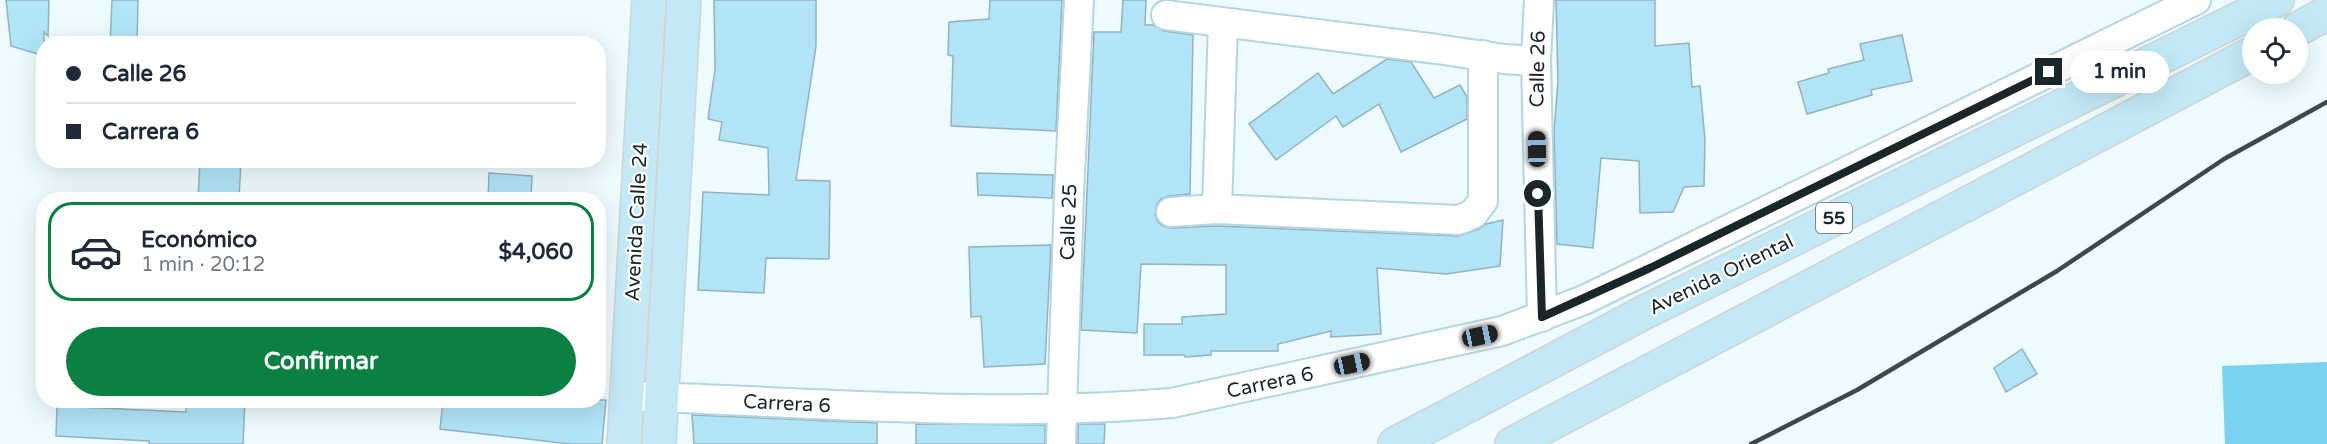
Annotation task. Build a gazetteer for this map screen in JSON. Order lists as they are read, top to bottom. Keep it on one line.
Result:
{"streets":{"main road":["55","Avenida Calle 24","Avenida Oriental"],"street":["Calle 26","Calle 25","Carrera 6"]},"crossings":[["Calle 26","Carrera 6"],["Avenida Calle 24","Carrera 6"],["Calle 25","Carrera 6"]],"page":{"banner":["Calle 26","Carrera 6"],"bubble":"1 min","list":[{"name":"Económico","note":"1 min · 20:12","value":"$4,060"}],"buttons":"Confirmar"}}
